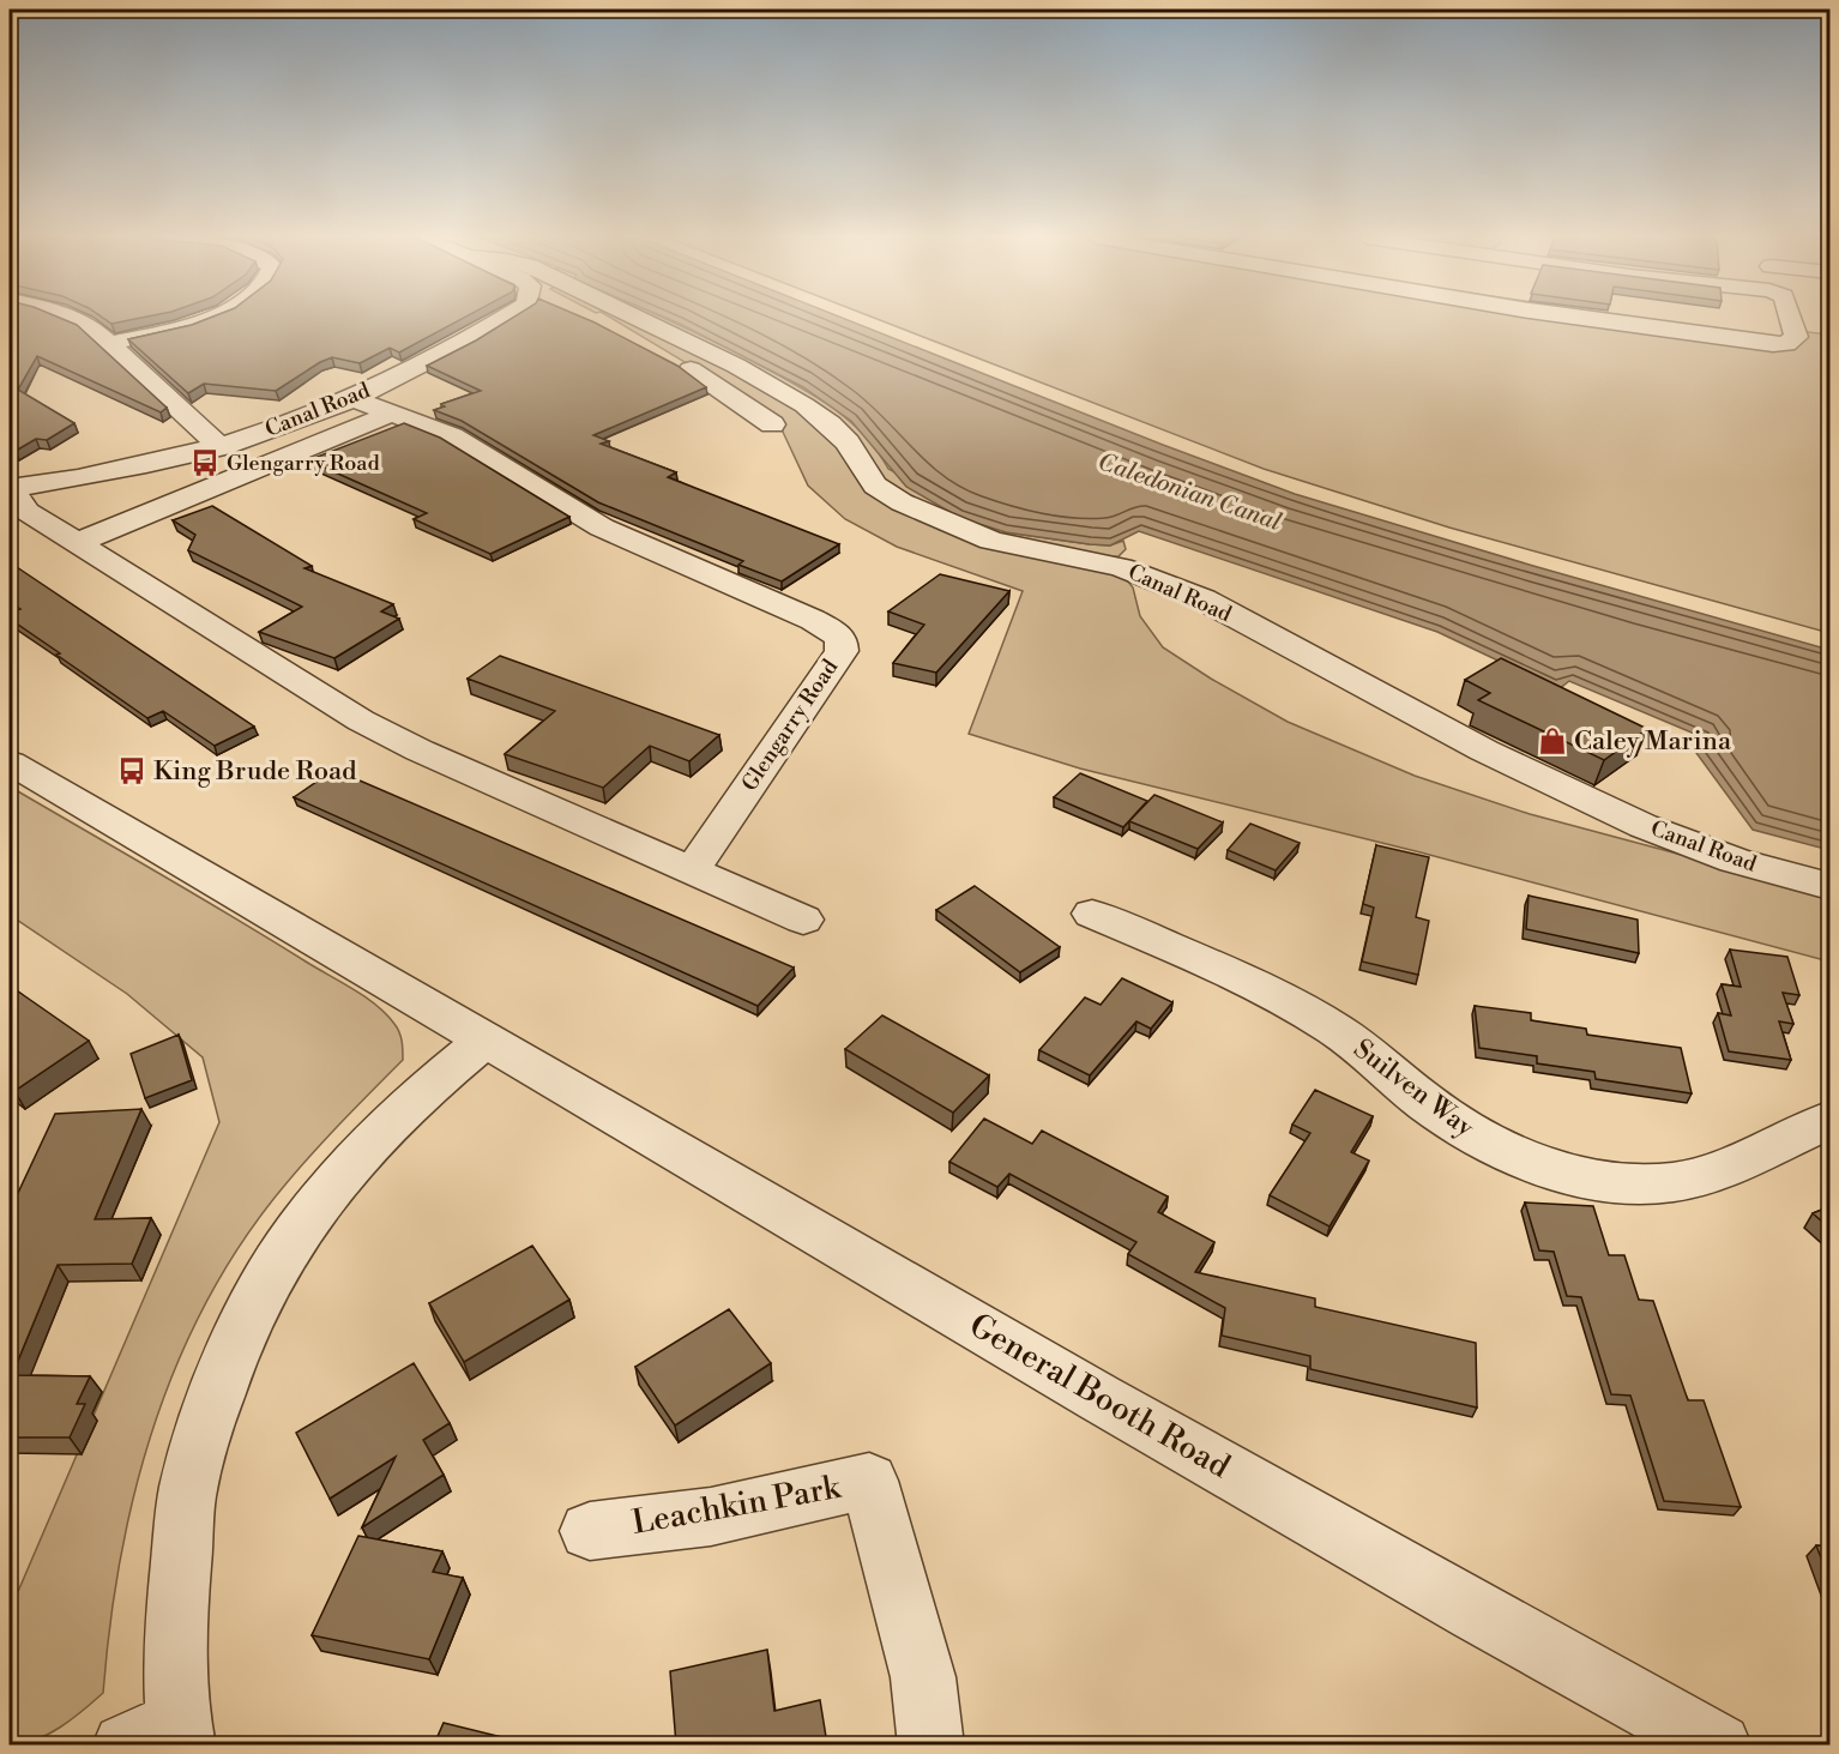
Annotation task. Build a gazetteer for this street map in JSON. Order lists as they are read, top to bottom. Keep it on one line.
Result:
{"streets":{"street":["Canal Road","Glengarry Road","Suilven Way","General Booth Road","Leachkin Park"]},"crossings":[["Canal Road","Glengarry Road"]],"water":["Caledonian Canal"],"places":{"bus stop":["Glengarry Road","King Brude Road"],"shop":["Caley Marina"]}}
